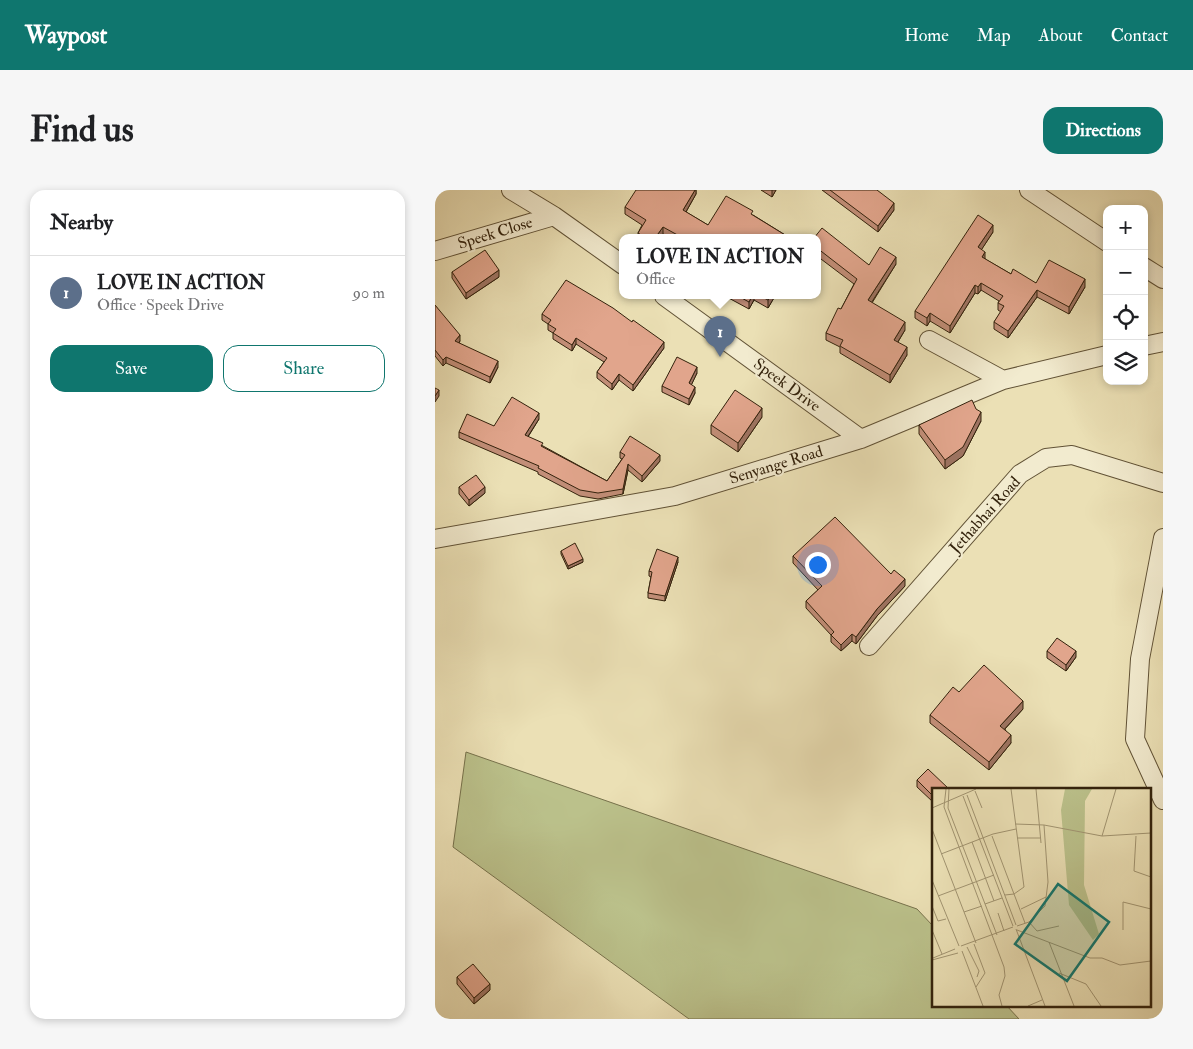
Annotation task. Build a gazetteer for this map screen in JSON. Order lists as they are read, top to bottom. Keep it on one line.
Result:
{"streets":{"street":["Speek Close","Speek Drive","Senyange Road","Jethabhai Road"]},"crossings":[["Speek Drive","Senyange Road"]],"page":{"header":"Waypost","nav":["Home","Map","About","Contact"],"buttons":["Directions",["Save","Share"]],"title":"Find us","heading":"Nearby","map_buttons":["+","−"],"popup":["LOVE IN ACTION","Office"],"list":[{"mark":"1","name":"LOVE IN ACTION","note":"Office · Speek Drive","value":"90 m"}],"pins":"1"}}
